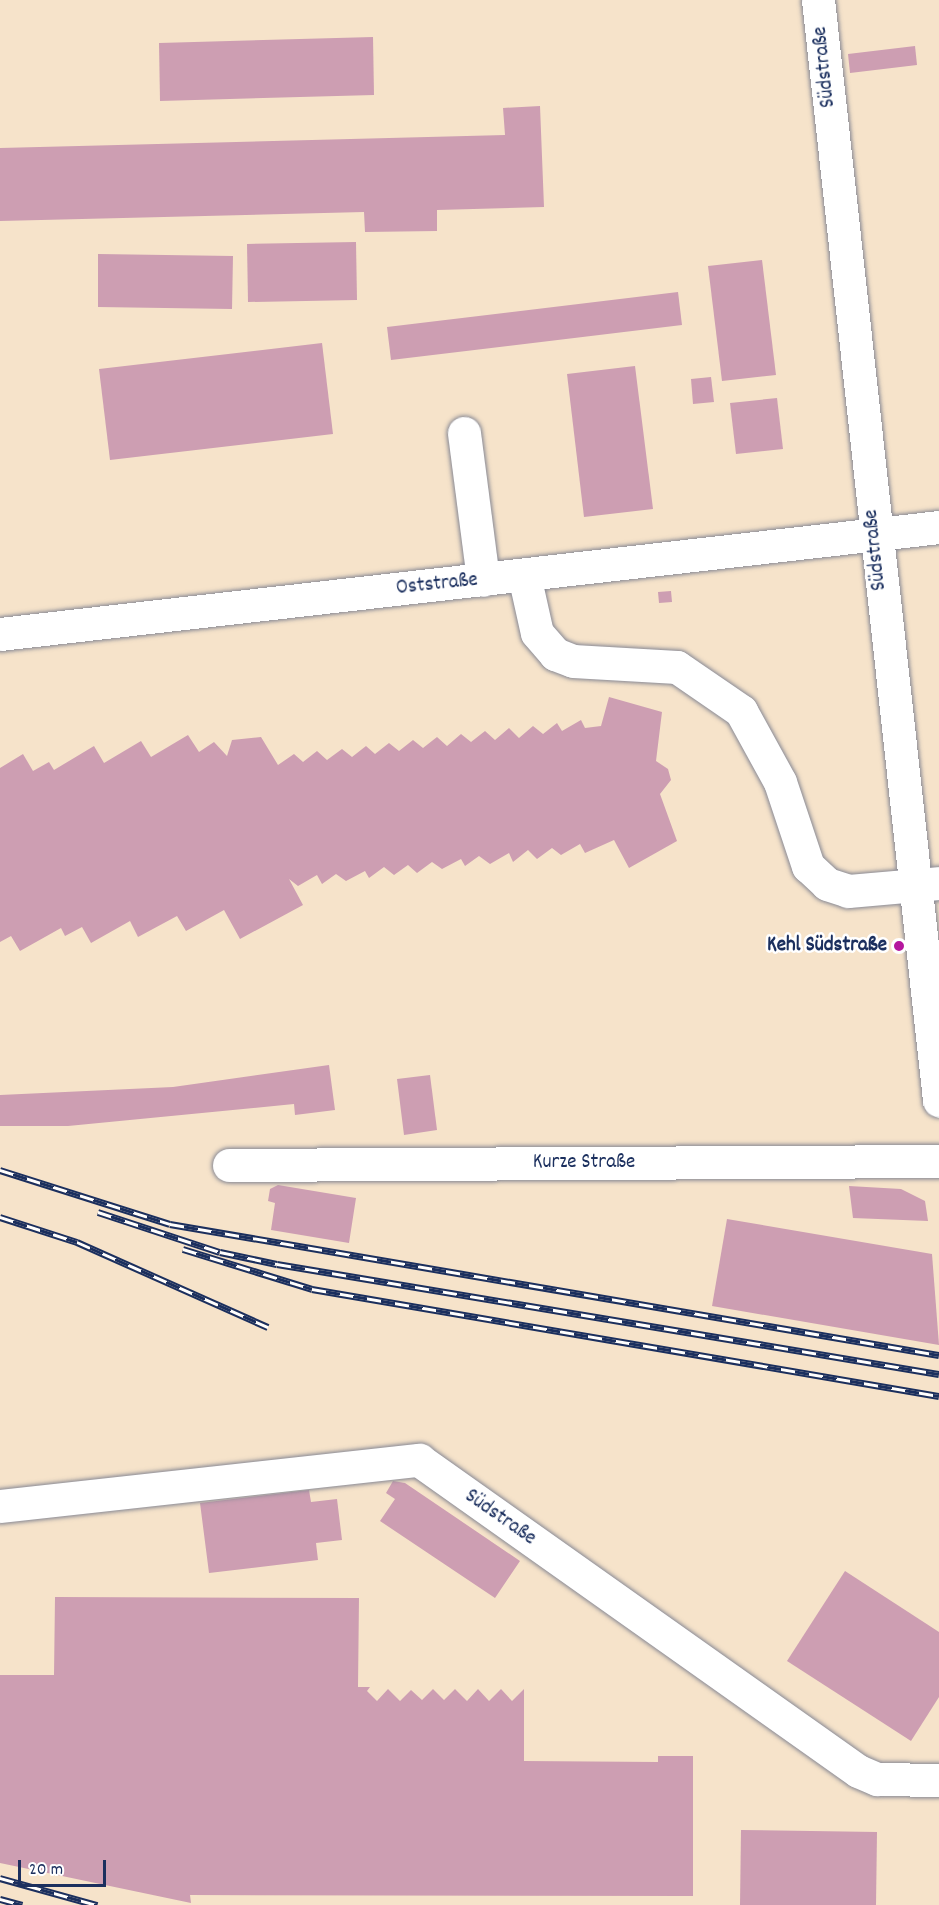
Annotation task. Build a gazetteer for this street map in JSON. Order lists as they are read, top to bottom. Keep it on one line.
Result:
{"streets":{"street":["Südstraße","Oststraße","Kurze Straße"]},"crossings":[["Südstraße","Oststraße"]],"places":["Kehl Südstraße"],"scale_bar":"20 m"}
